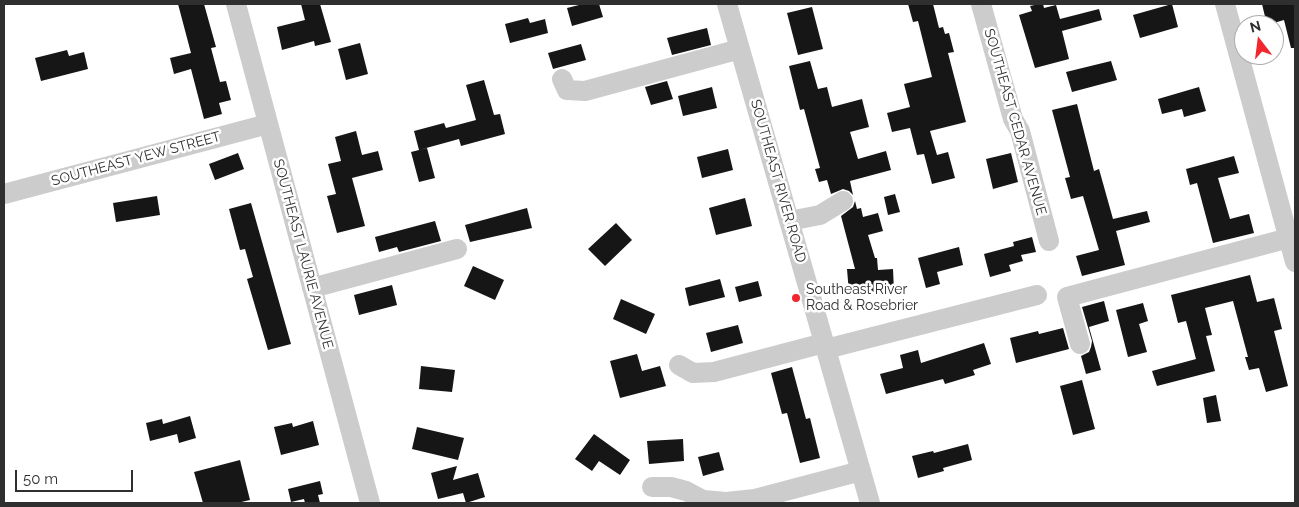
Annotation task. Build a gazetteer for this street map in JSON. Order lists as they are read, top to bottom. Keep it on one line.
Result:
{"streets":{"street":["SOUTHEAST CEDAR AVENUE","SOUTHEAST YEW STREET","SOUTHEAST RIVER ROAD","SOUTHEAST LAURIE AVENUE"]},"crossings":[["SOUTHEAST YEW STREET","SOUTHEAST LAURIE AVENUE"]],"places":["Southeast River Road & Rosebrier"],"scale_bar":"50 m","north":"top"}
